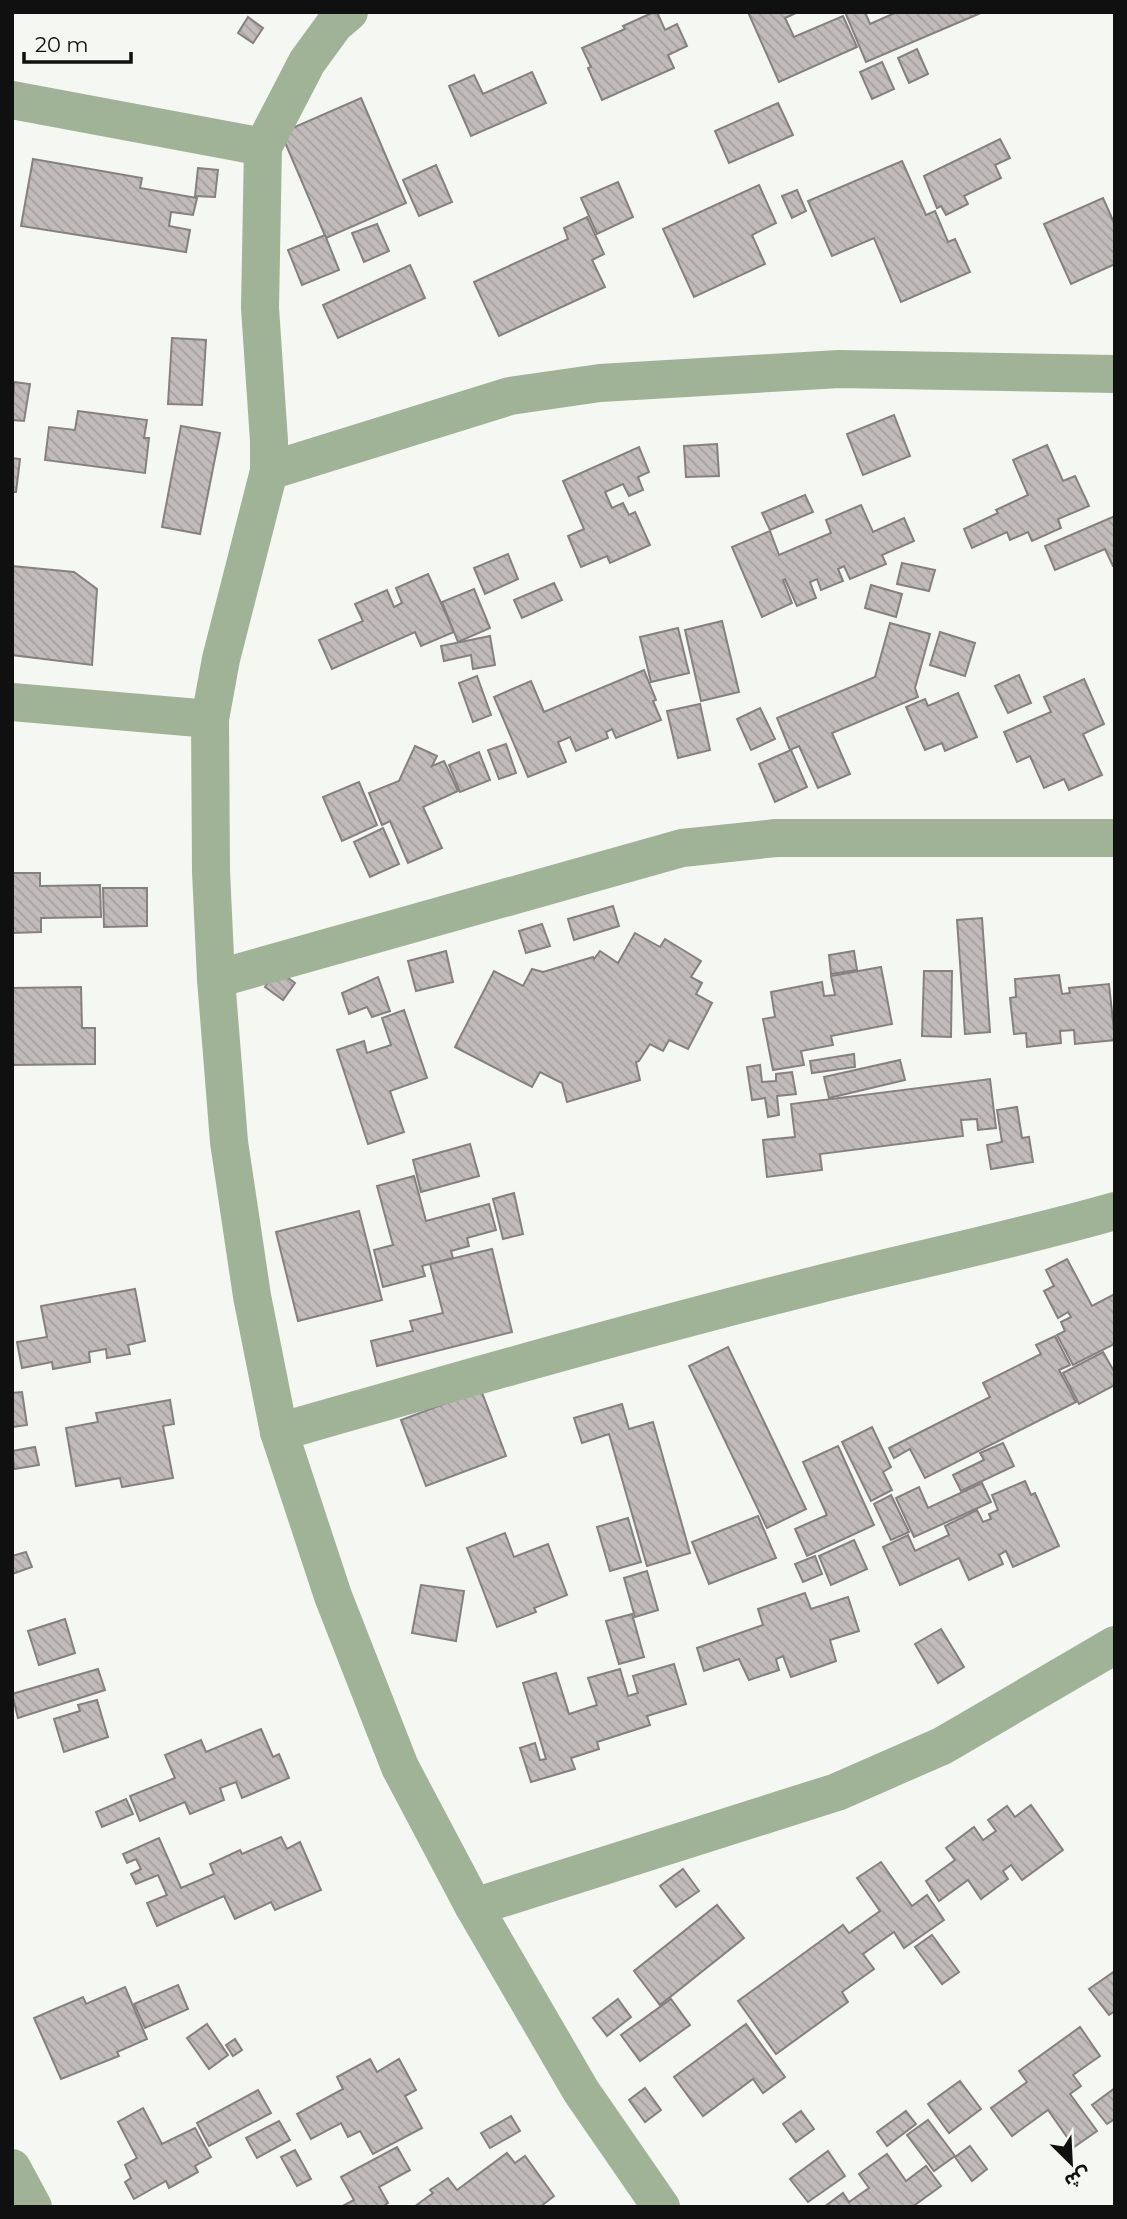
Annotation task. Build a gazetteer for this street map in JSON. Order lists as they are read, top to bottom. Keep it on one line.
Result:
{"scale_bar":"20 m","north":"bottom right"}
